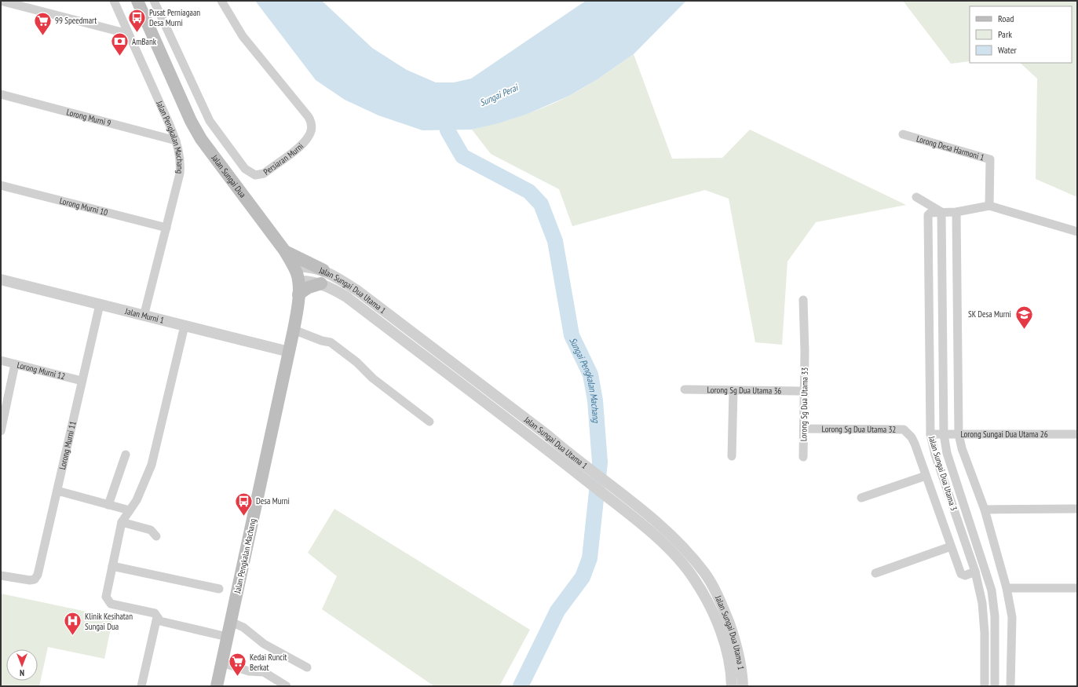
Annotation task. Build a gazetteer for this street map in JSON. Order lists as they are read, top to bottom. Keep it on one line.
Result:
{"streets":{"main road":["Jalan Pengkalan Machang","Jalan Sungai Dua"],"street":["Lorong Murni 9","Lorong Desa Harmoni 1","Persiaran Murni","Lorong Murni 10","Jalan Sungai Dua Utama 1","Jalan Murni 1","Lorong Murni 12","Lorong Sg Dua Utama 36","Lorong Sg Dua Utama 33","Lorong Sg Dua Utama 32","Lorong Sungai Dua Utama 26","Lorong Murni 11","Jalan Sungai Dua Utama 3"]},"crossings":[["Lorong Murni 9","Jalan Pengkalan Machang"],["Jalan Pengkalan Machang","Jalan Sungai Dua"],["Jalan Pengkalan Machang","Lorong Murni 10"],["Jalan Pengkalan Machang","Jalan Murni 1"],["Lorong Desa Harmoni 1","Jalan Sungai Dua Utama 3"],["Jalan Sungai Dua","Jalan Sungai Dua Utama 1"],["Jalan Sungai Dua","Jalan Murni 1"],["Jalan Murni 1","Lorong Murni 11"],["Lorong Murni 12","Lorong Murni 11"],["Lorong Sg Dua Utama 36","Lorong Sg Dua Utama 33"],["Lorong Sg Dua Utama 33","Lorong Sg Dua Utama 32"],["Lorong Sungai Dua Utama 26","Jalan Sungai Dua Utama 3"]],"water":["Sungai Perai","Sungai Pengkalan Machang"],"places":{"bus stop":["Pusat Perniagaan Desa Murni","Desa Murni"],"supermarket":["99 Speedmart","Kedai Runcit Berkat"],"bank":["AmBank"],"school or university":["SK Desa Murni"],"hospital":["Klinik Kesihatan Sungai Dua"]},"legend":["Road","Park","Water"],"north":"bottom"}
